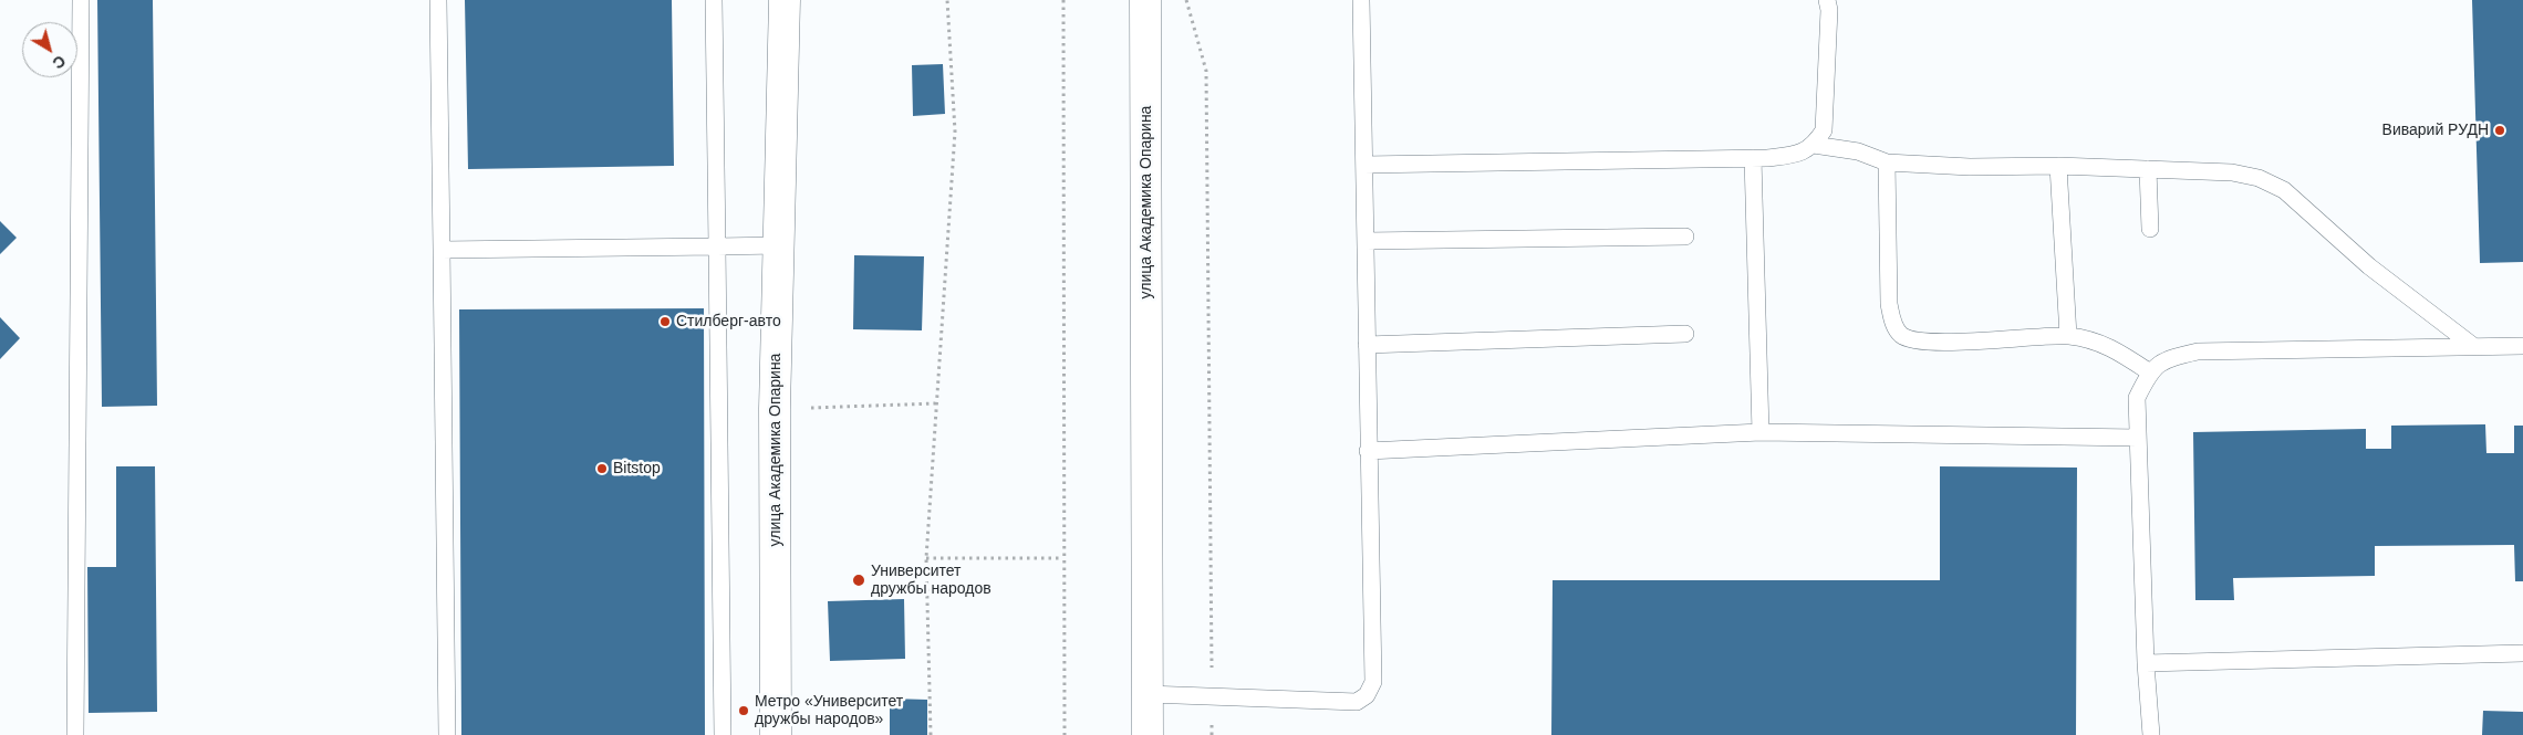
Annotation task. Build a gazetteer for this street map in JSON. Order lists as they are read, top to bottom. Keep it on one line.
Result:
{"streets":{"street":["улица Академика Опарина"]},"places":["Виварий РУДН","Стилберг-авто","Bitstop","Университет дружбы народов","Метро «Университет дружбы народов»"],"north":"bottom right"}
